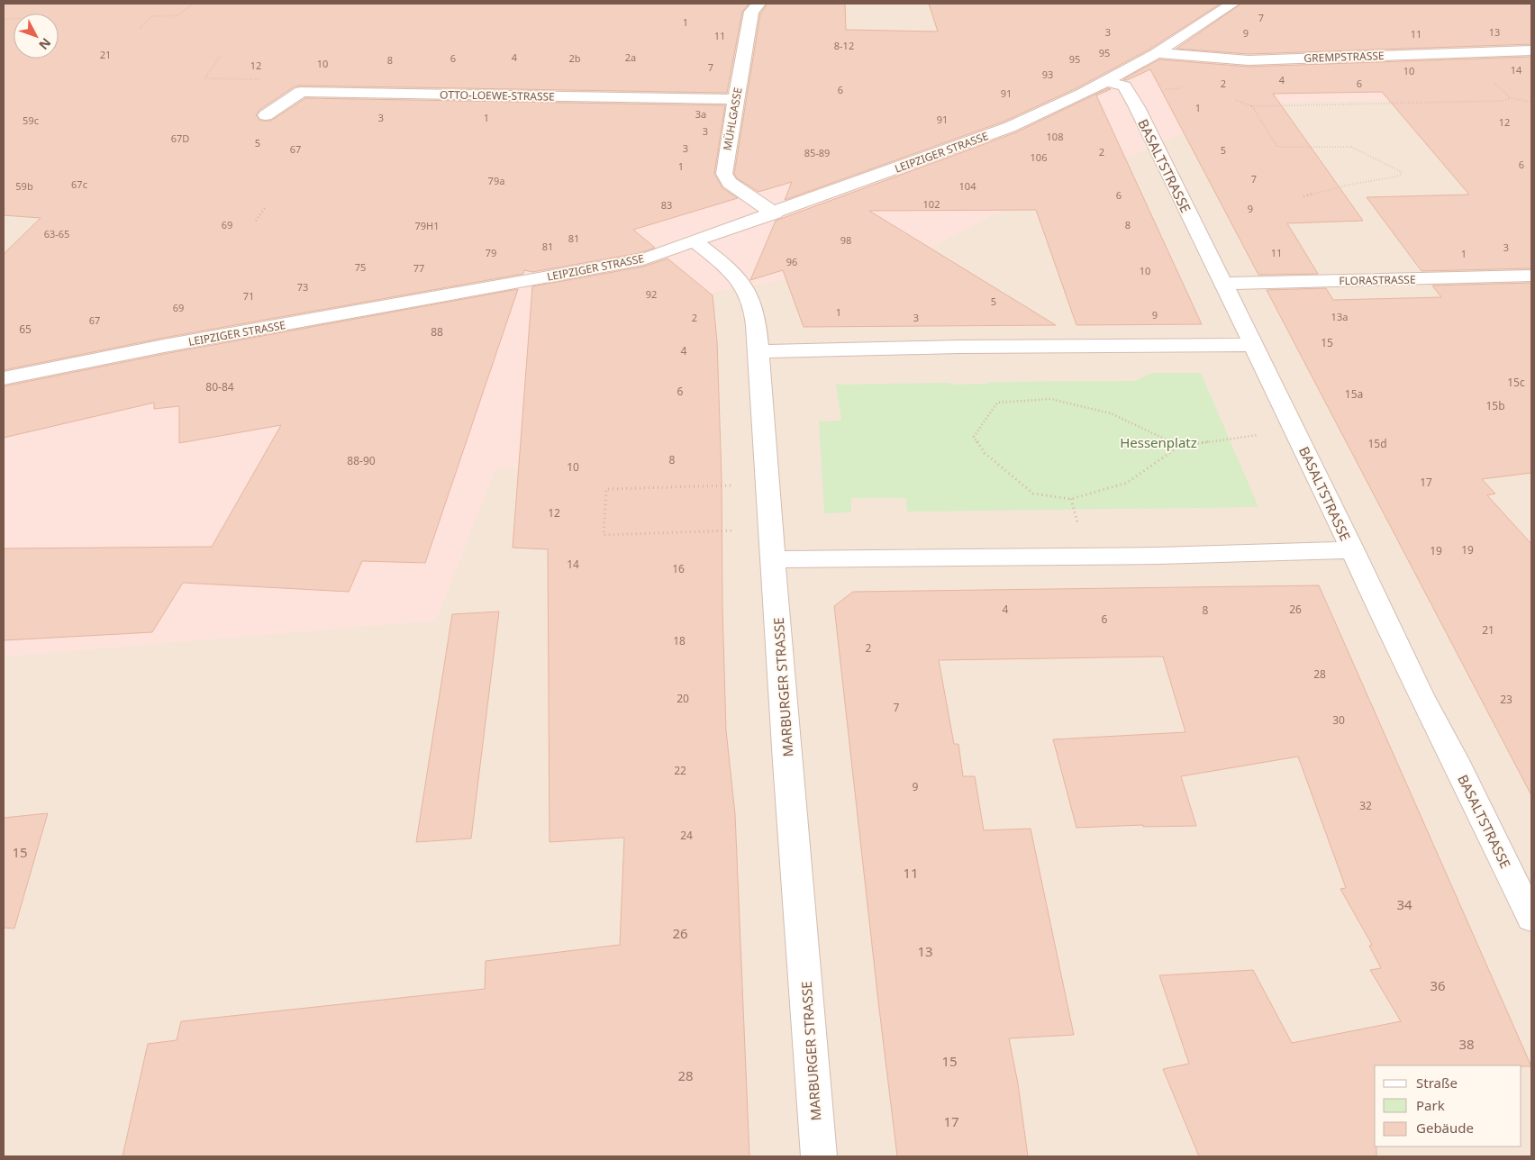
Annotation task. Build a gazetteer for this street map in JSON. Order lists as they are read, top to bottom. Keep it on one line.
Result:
{"streets":{"street":["GREMPSTRASSE","OTTO-LOEWE-STRASSE","MÜHLGASSE","LEIPZIGER STRASSE","BASALTSTRASSE","FLORASTRASSE","MARBURGER STRASSE"]},"crossings":[["GREMPSTRASSE","LEIPZIGER STRASSE"],["OTTO-LOEWE-STRASSE","MÜHLGASSE"],["MÜHLGASSE","LEIPZIGER STRASSE"],["LEIPZIGER STRASSE","BASALTSTRASSE"],["LEIPZIGER STRASSE","MARBURGER STRASSE"],["BASALTSTRASSE","FLORASTRASSE"]],"parks":["Hessenplatz"],"house_numbers":["7","1","3","13","9","11","11","8-12","95","21","4","2a","6","2b","95","8","10","12","7","14","10","93","4","2","6","6","91","1","3a","3","1","91","59c","12","3","108","67D","5","3","67","5","2","85-89","106","6","1","7","79a","67c","59b","104","6","102","83","9","69","8","79H1","63-65","81","98","81","3","79","11","1","96","75","77","10","73","92","71","5","69","1","9","13a","2","3","67","65","88","15","4","15c","80-84","6","15a","15b","15d","8","88-90","10","17","12","19","19","14","16","4","26","8","6","21","18","2","28","20","23","7","30","22","9","32","24","15","11","34","26","13","36","38","15","28","17"],"legend":["Straße","Park","Gebäude"],"north":"bottom right"}
